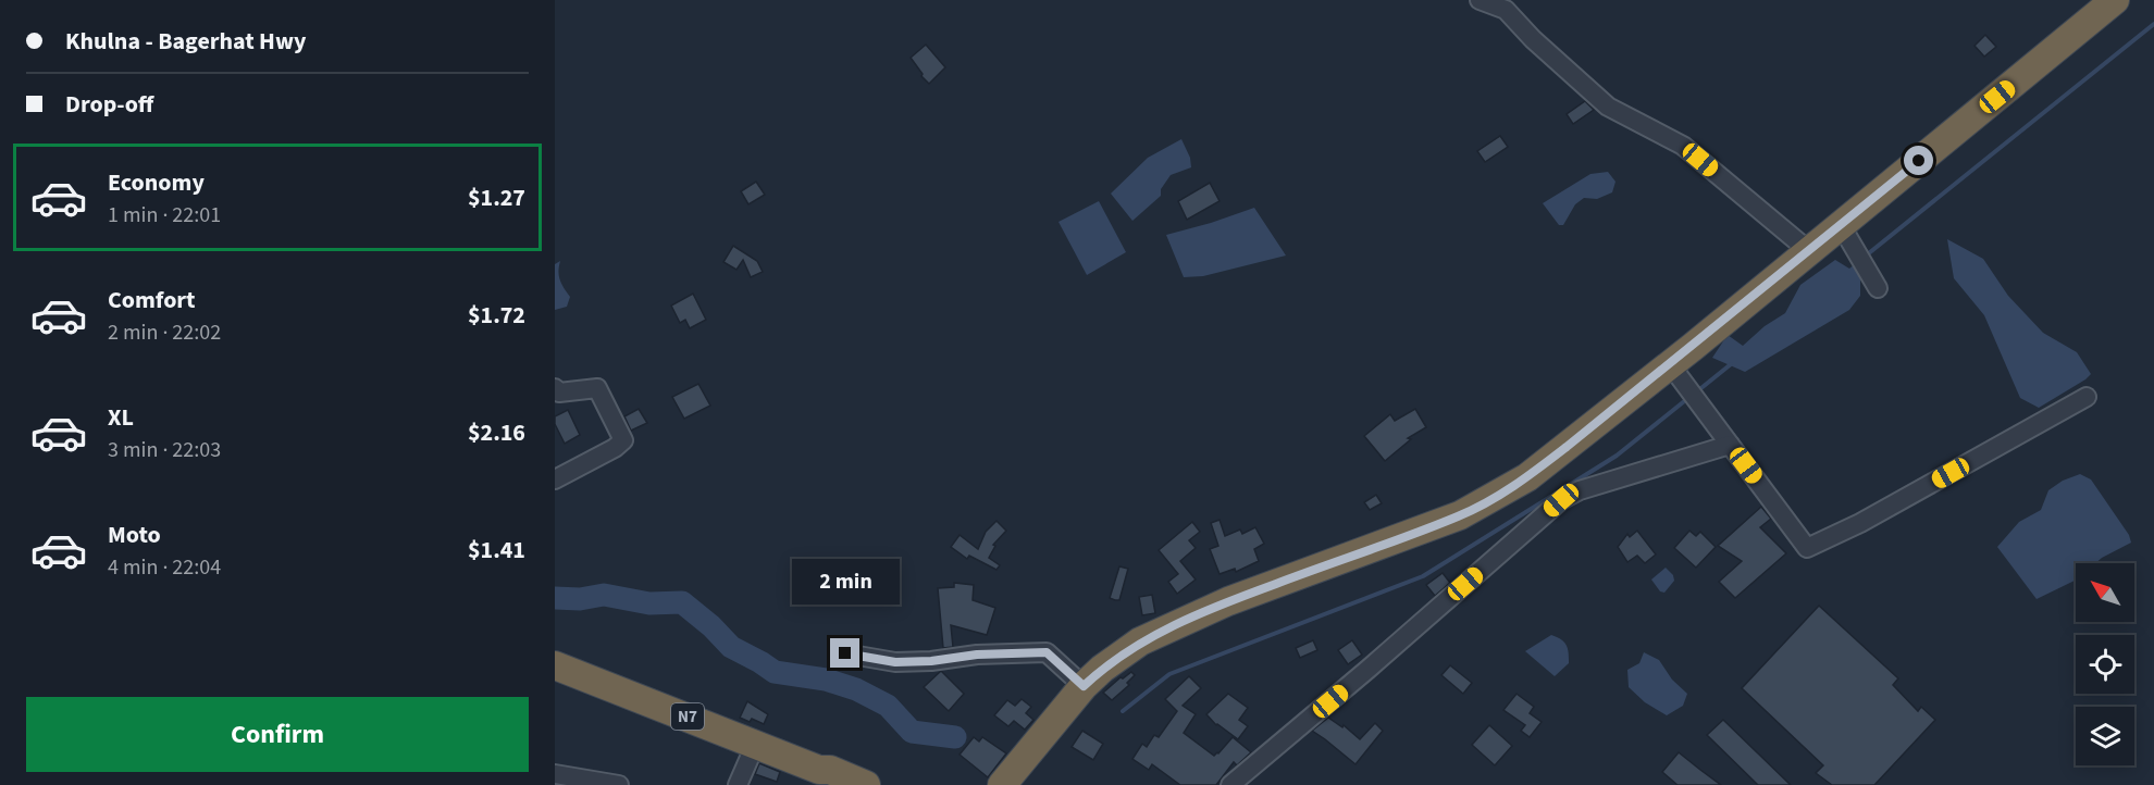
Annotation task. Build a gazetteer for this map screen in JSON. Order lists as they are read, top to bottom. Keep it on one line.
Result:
{"streets":{"highway":["N7"]},"north":"top left","page":{"banner":["Khulna - Bagerhat Hwy","Drop-off"],"list":[{"name":"Economy","note":"1 min · 22:01","value":"$1.27"},{"name":"Comfort","note":"2 min · 22:02","value":"$1.72"},{"name":"XL","note":"3 min · 22:03","value":"$2.16"},{"name":"Moto","note":"4 min · 22:04","value":"$1.41"}],"bubble":"2 min","buttons":"Confirm"}}
